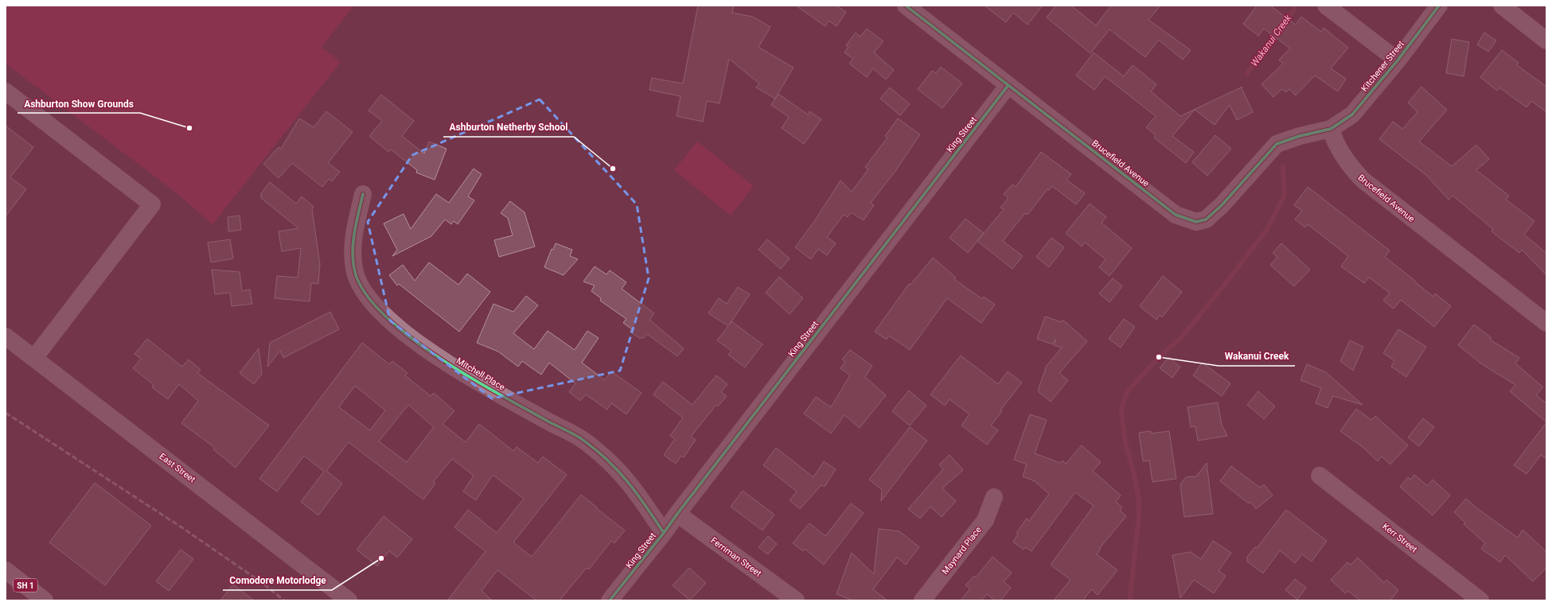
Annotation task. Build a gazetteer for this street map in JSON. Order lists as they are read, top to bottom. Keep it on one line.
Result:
{"streets":{"highway":["SH 1"],"main road":["East Street"],"street":["Kitchener Street","King Street","Brucefield Avenue","Mitchell Place","Kerr Street","Maynard Place","Ferriman Street"]},"crossings":[["Kitchener Street","Brucefield Avenue"],["King Street","Brucefield Avenue"],["King Street","Mitchell Place"],["King Street","Ferriman Street"]],"water":["Wakanui Creek"],"places":["Ashburton Show Grounds","Ashburton Netherby School","Wakanui Creek","Comodore Motorlodge"]}
